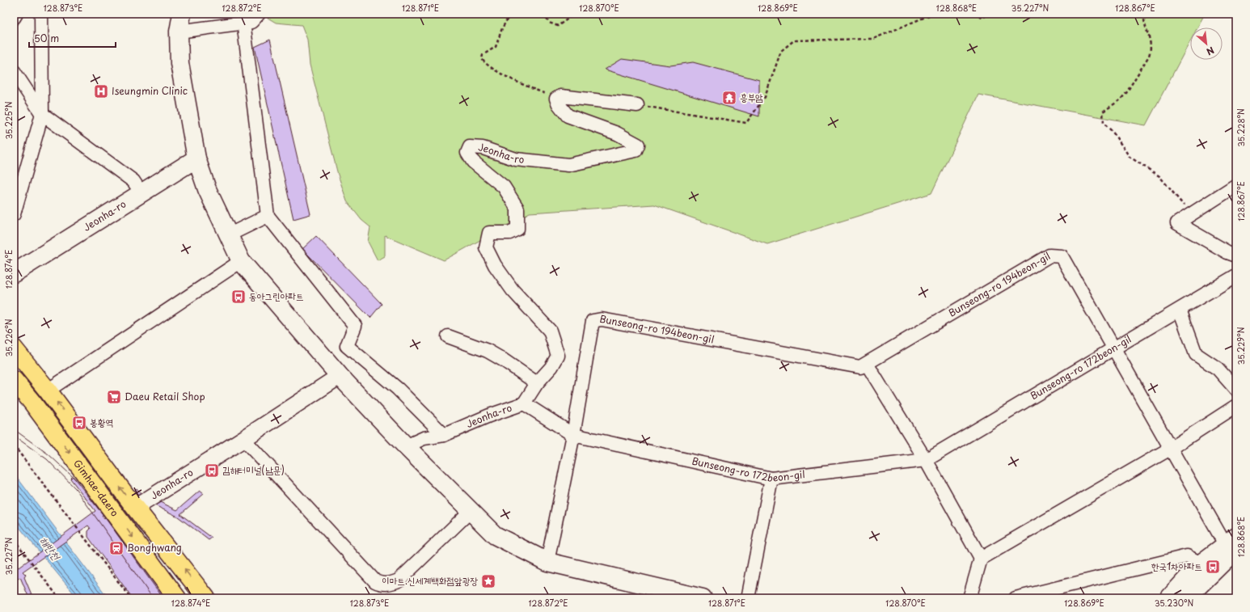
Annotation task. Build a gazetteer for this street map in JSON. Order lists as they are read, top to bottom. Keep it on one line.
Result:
{"streets":{"main road":["Jeonha-ro","Gimhae-daero"],"street":["Bunseong-ro 194beon-gil","Bunseong-ro 172beon-gil"]},"crossings":[["Jeonha-ro","Gimhae-daero"],["Bunseong-ro 194beon-gil","Bunseong-ro 172beon-gil"]],"water":["해반천"],"places":{"hospital":["Iseungmin Clinic"],"temple":["흥부암"],"bus stop":["동아그린아파트","봉황역","김해터미널(남문)","한국1차아파트"],"supermarket":["Daeu Retail Shop"],"station":["Bonghwang"],"place":["이마트.신세계백화점앞광장"]},"scale_bar":"50 m","north":"bottom right","coordinates":["128.873°E","128.872°E","128.871°E","128.870°E","128.869°E","128.868°E","35.227°N","128.867°E","35.225°N","35.228°N","128.874°E","35.226°N","35.229°N","35.230°N"]}
